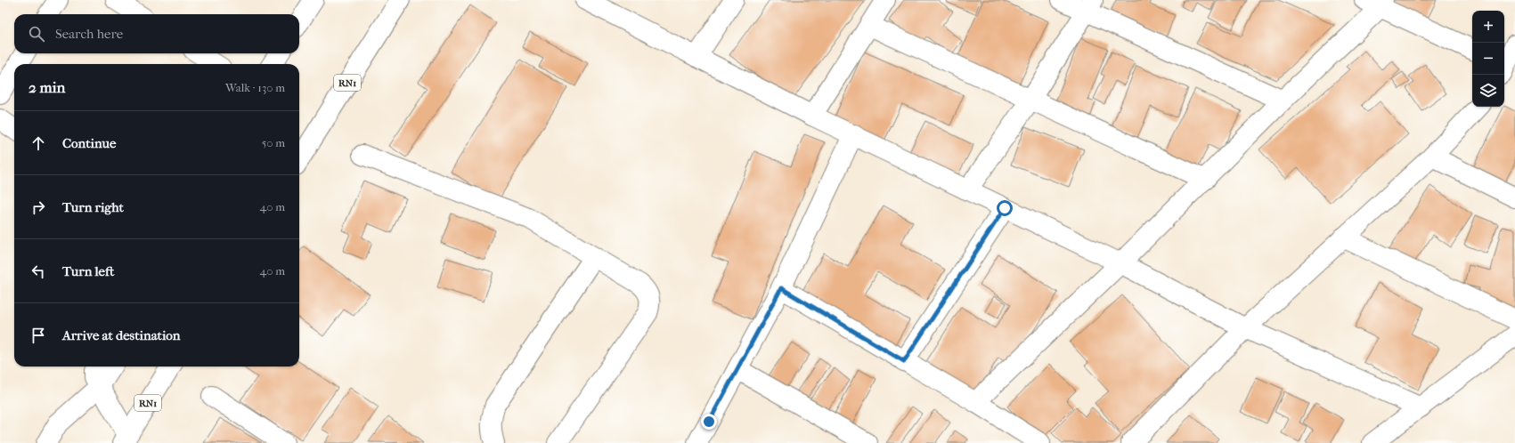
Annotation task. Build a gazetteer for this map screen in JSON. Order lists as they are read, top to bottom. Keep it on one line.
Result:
{"streets":{"street":["RN1"]},"page":{"map_buttons":["+","−"],"search":"Search here","heading":["2 min","Walk · 130 m"],"list":[["Continue","50 m"],["Turn right","40 m"],["Turn left","40 m"],"Arrive at destination"]}}
